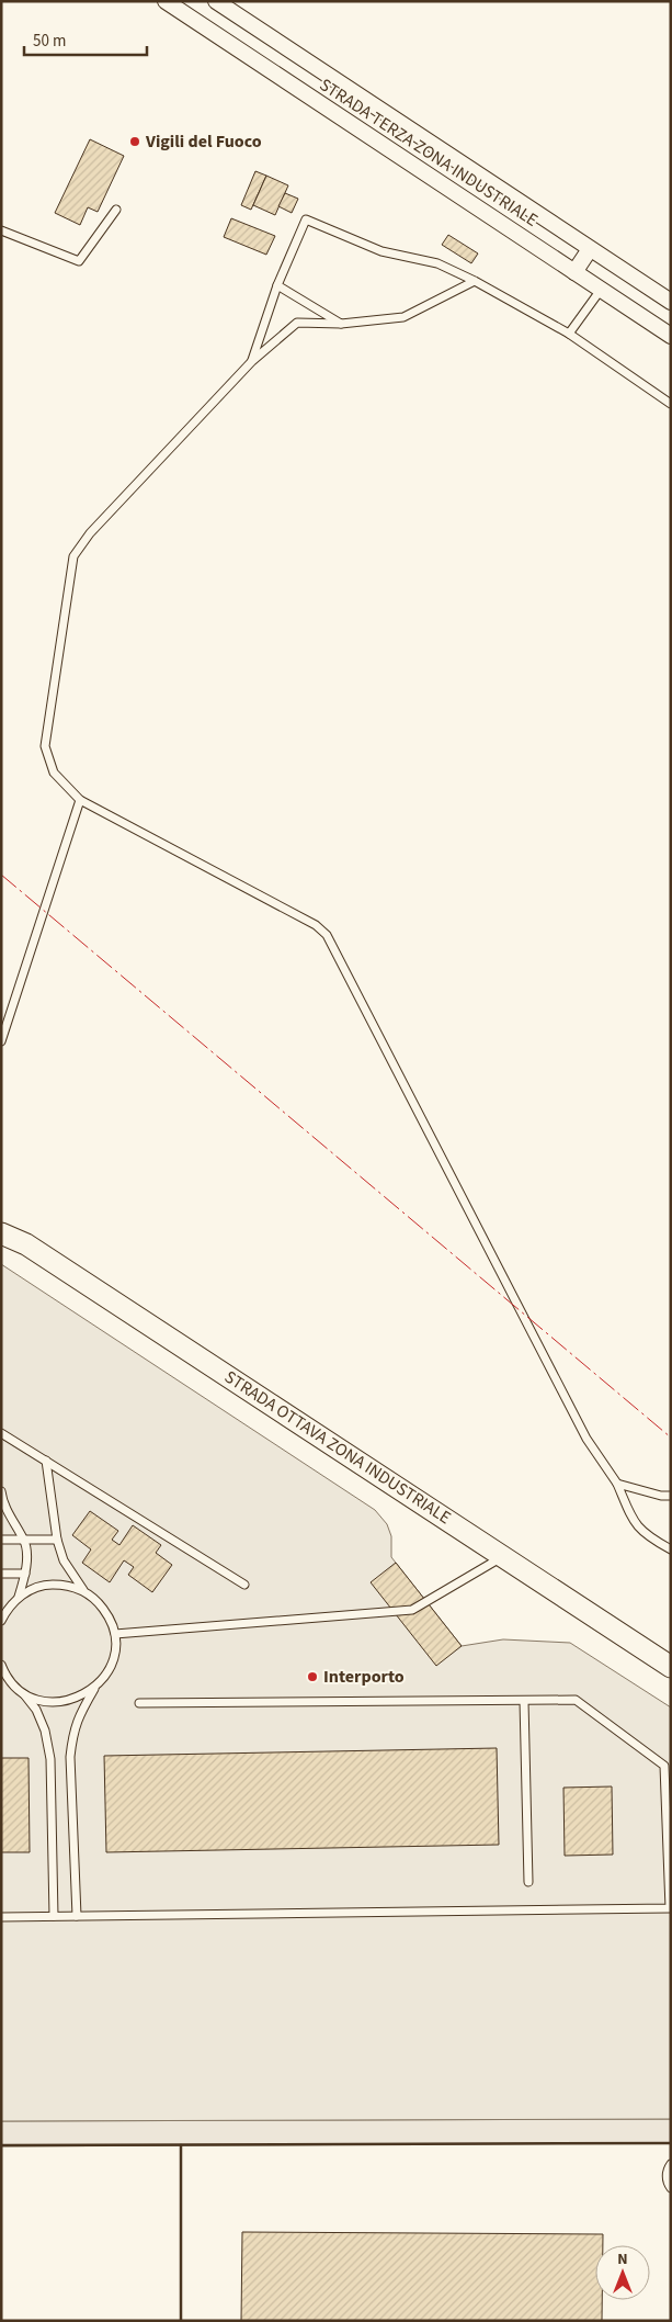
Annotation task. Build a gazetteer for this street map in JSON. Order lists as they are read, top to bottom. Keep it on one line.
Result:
{"streets":{"main road":["STRADA OTTAVA ZONA INDUSTRIALE"],"street":["STRADA TERZA ZONA INDUSTRIALE"]},"places":["Vigili del Fuoco","Interporto"],"scale_bar":"50 m","north":"top"}
